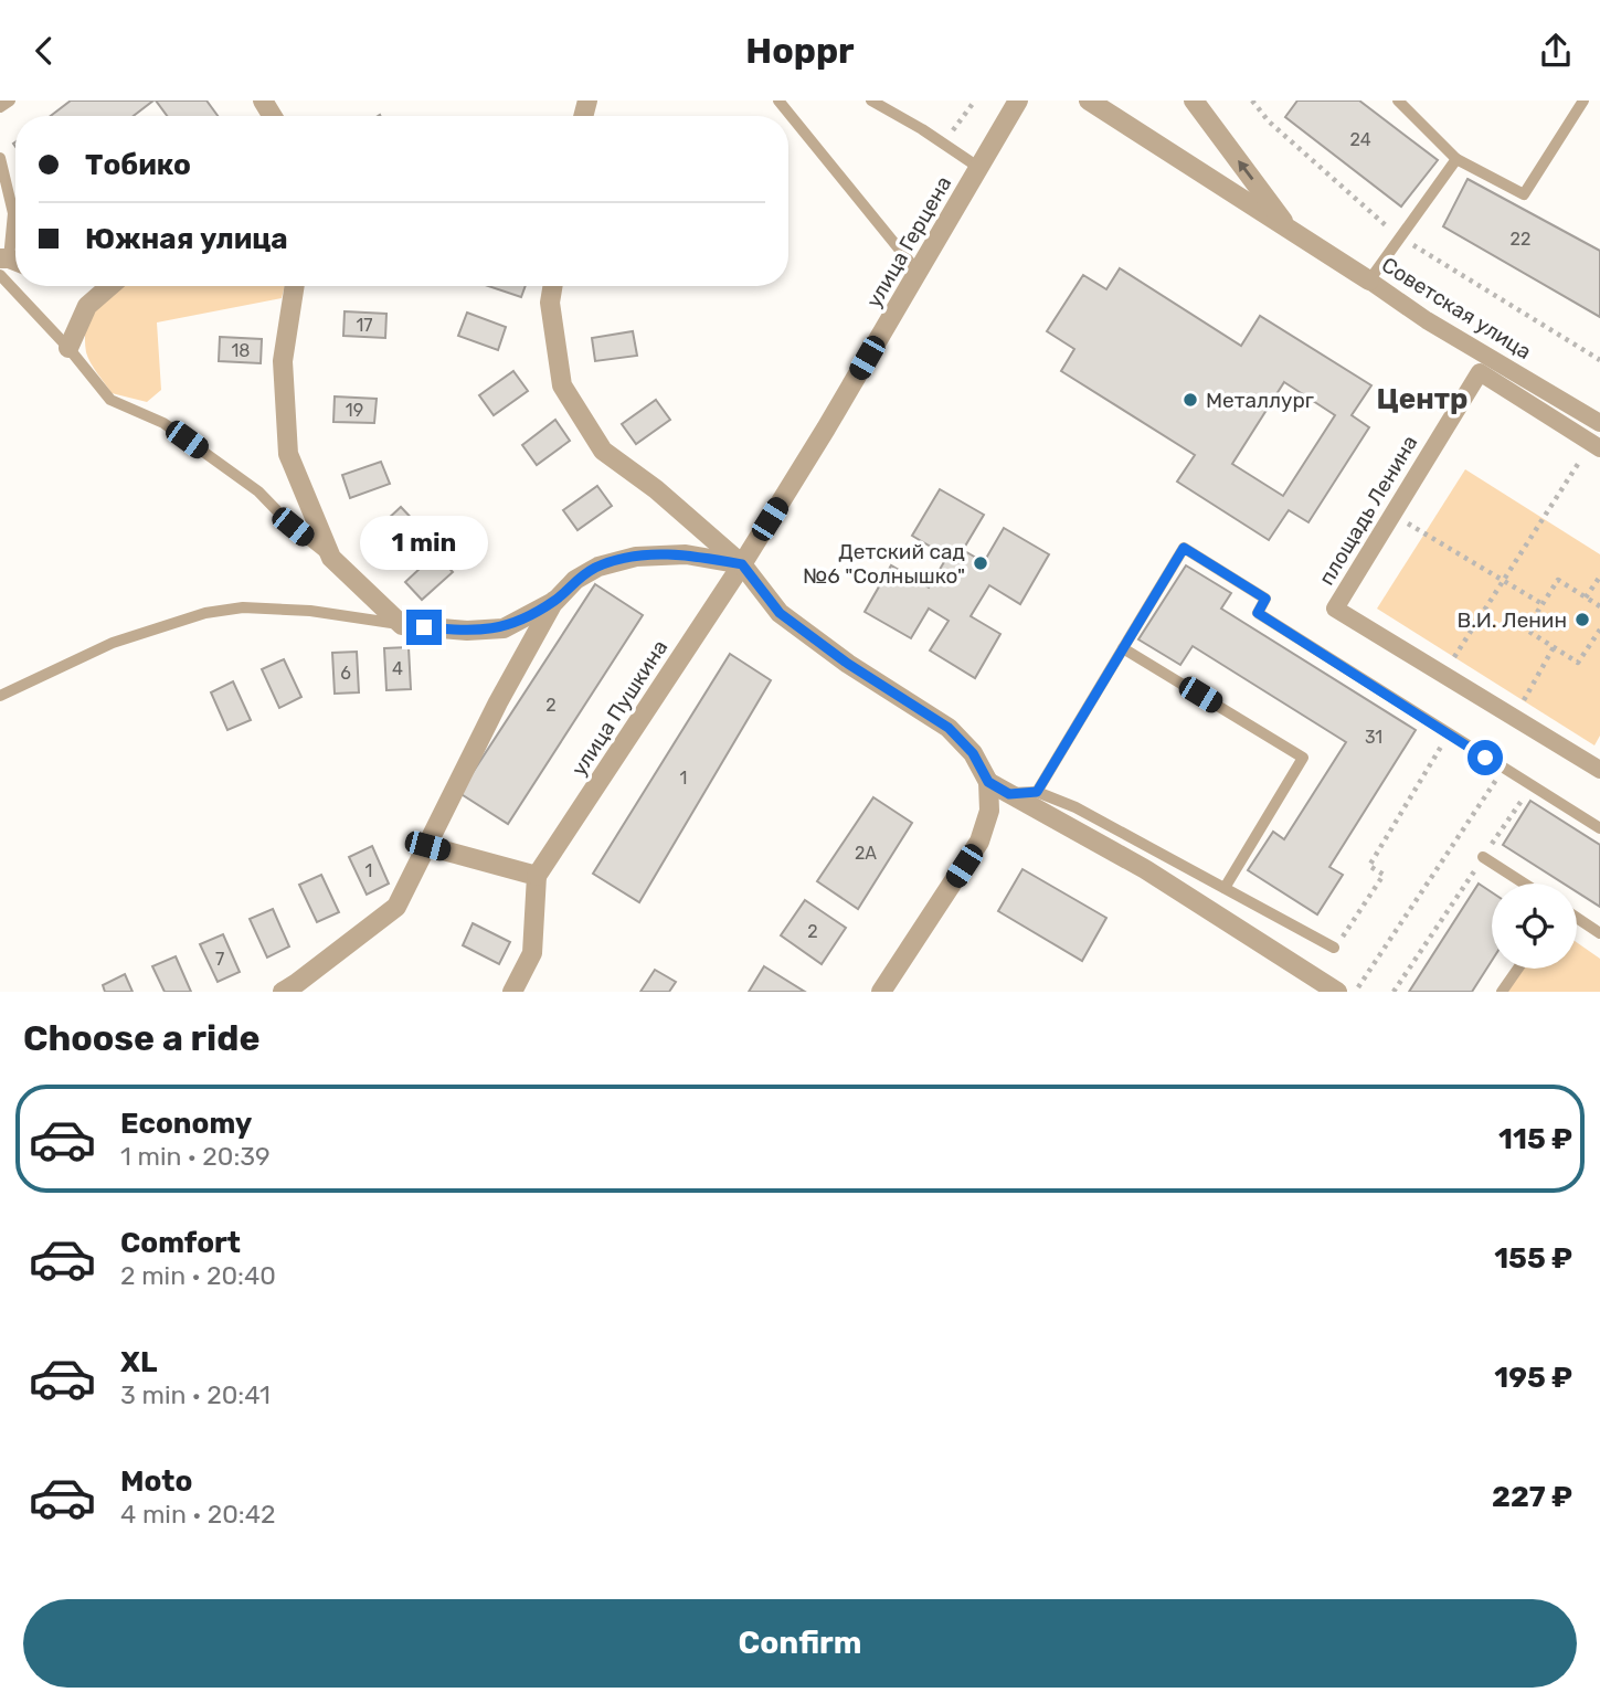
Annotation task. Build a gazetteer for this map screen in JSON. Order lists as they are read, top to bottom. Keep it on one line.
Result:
{"streets":{"street":["улица Герцена","Советская улица","площадь Ленина","улица Пушкина"]},"crossings":[["улица Герцена","улица Пушкина"]],"districts":["Центр"],"places":["Металлург","Детский сад №6 \"Солнышко\"","В.И. Ленин"],"house_numbers":["24","22","17","18","19","4","6","2","31","1","2А","1","2","7"],"page":{"header":"Hoppr","banner":["Тобико","Южная улица"],"bubble":"1 min","heading":"Choose a ride","list":[{"name":"Economy","note":"1 min · 20:39","value":"115 ₽"},{"name":"Comfort","note":"2 min · 20:40","value":"155 ₽"},{"name":"XL","note":"3 min · 20:41","value":"195 ₽"},{"name":"Moto","note":"4 min · 20:42","value":"227 ₽"}],"buttons":"Confirm"}}
